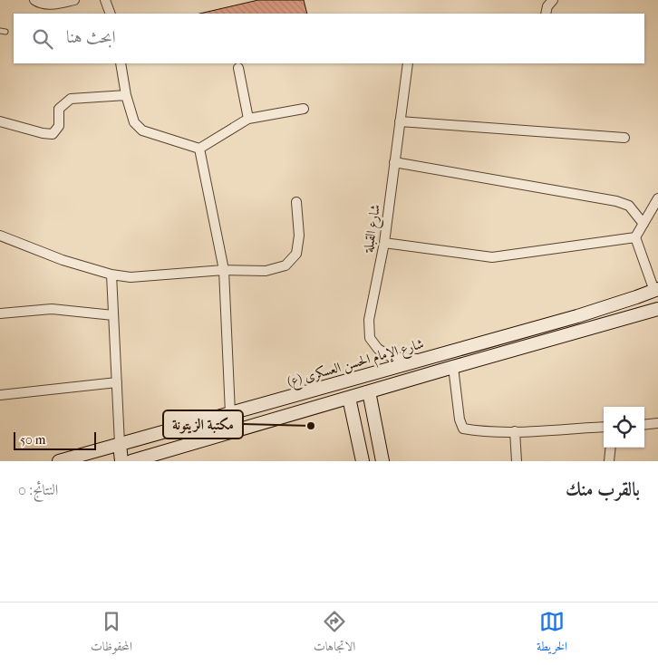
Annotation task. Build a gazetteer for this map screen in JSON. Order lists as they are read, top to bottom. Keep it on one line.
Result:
{"streets":{"main road":["شارع الإمام الحسن العسکری (ع)"],"street":["شارع القبلة"]},"crossings":[["شارع القبلة","شارع الإمام الحسن العسکری (ع)"]],"places":["مكتبة الزيتونة"],"scale_bar":"50 m","page":{"search":"ابحث هنا","scale":"50 m","heading":["بالقرب منك","النتائج: 0"],"nav":["الخريطة","الاتجاهات","المحفوظات"]}}
